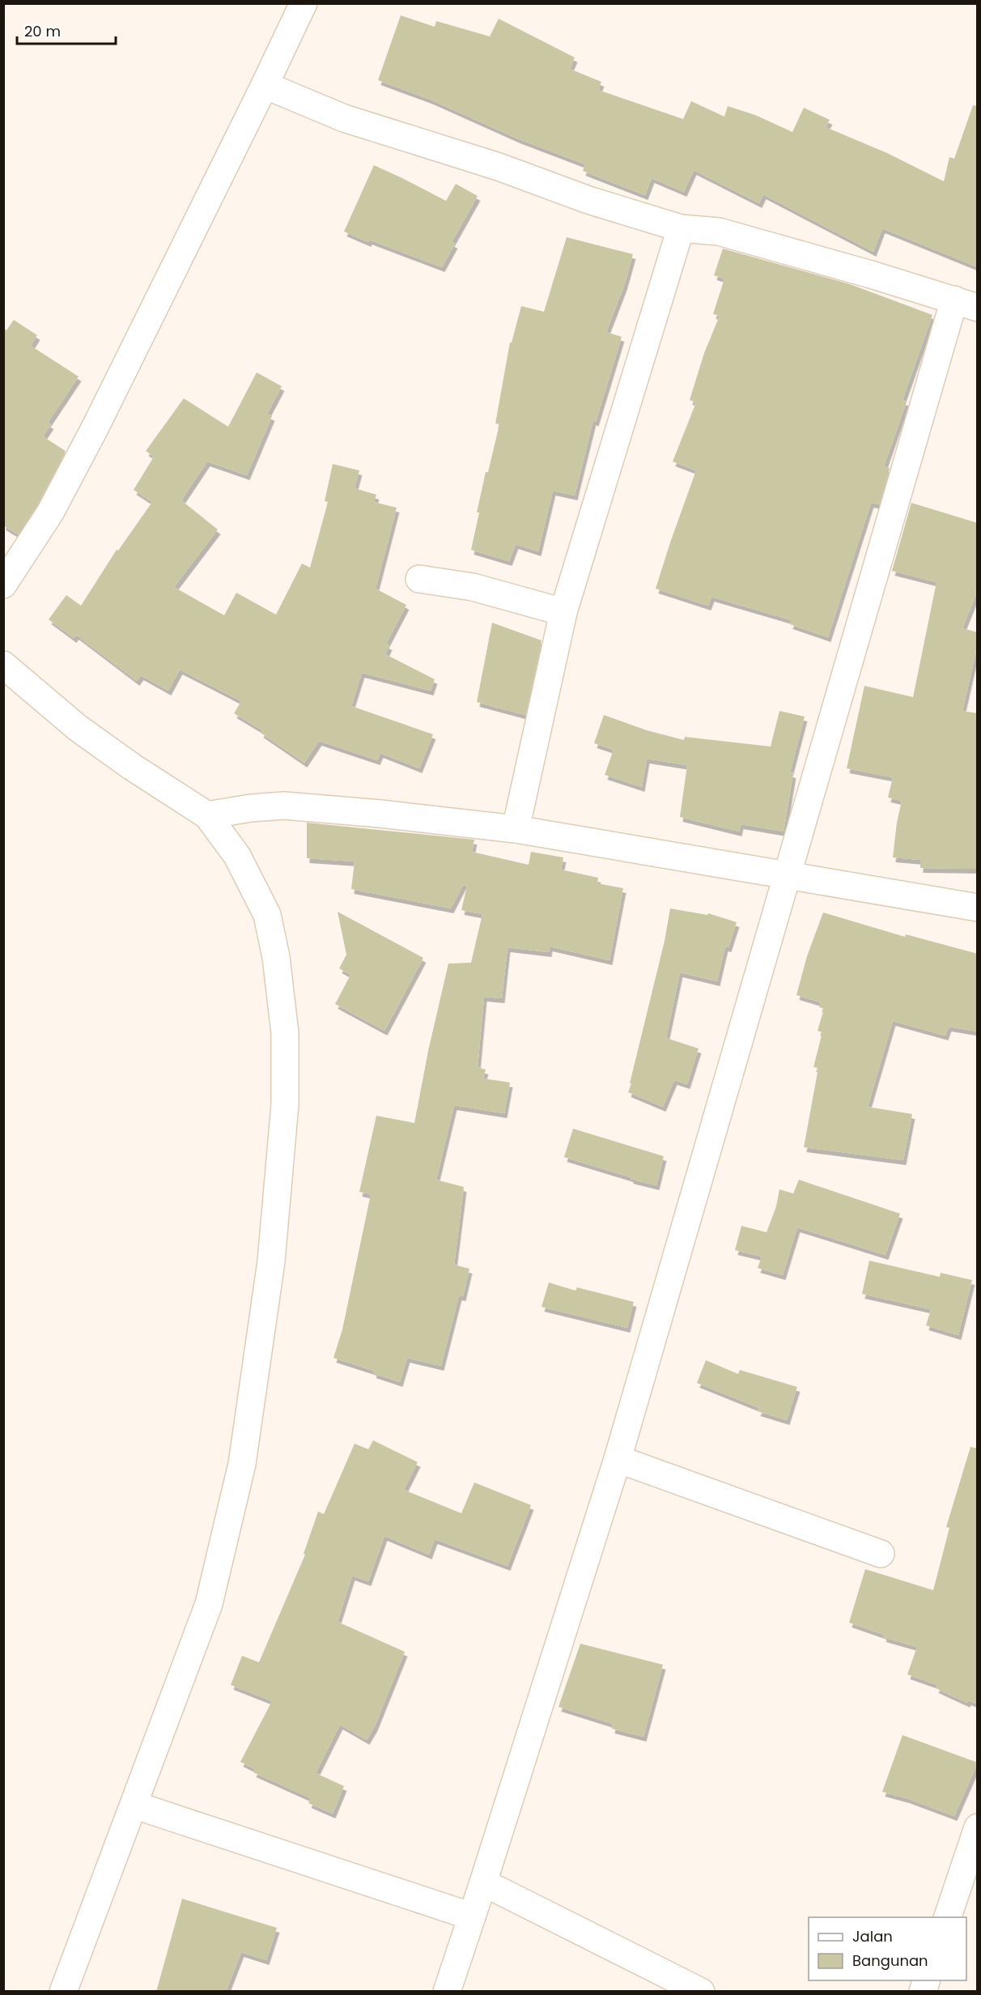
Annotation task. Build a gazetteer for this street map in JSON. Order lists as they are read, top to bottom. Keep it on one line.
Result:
{"legend":["Jalan","Bangunan"],"scale_bar":"20 m"}
